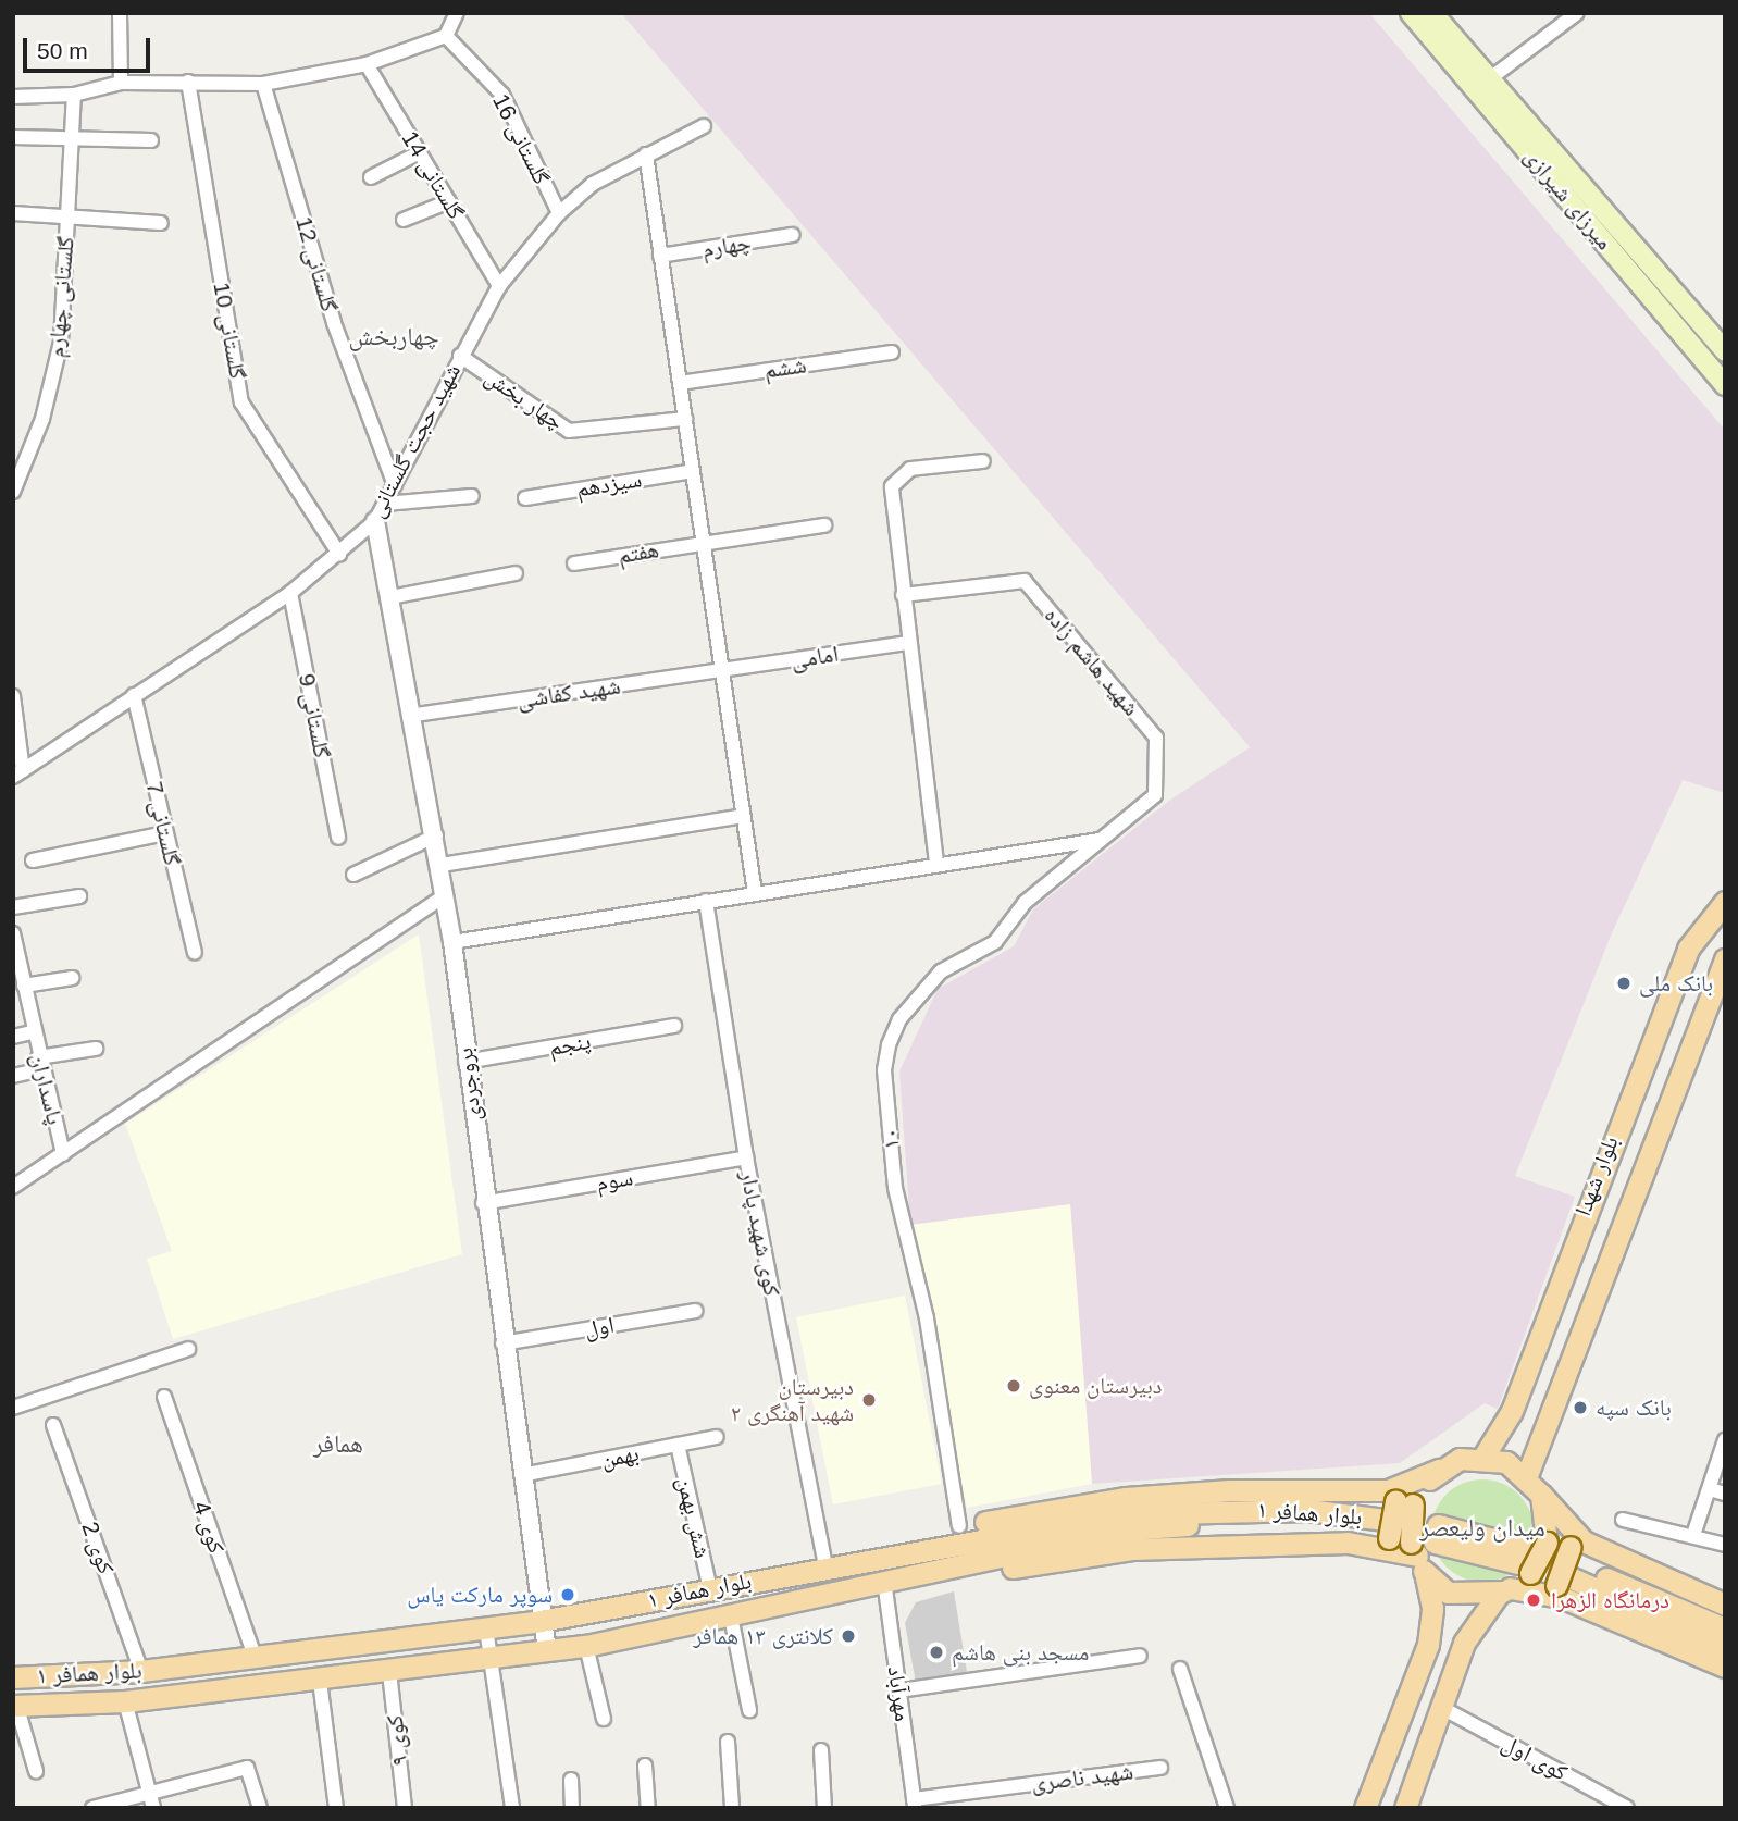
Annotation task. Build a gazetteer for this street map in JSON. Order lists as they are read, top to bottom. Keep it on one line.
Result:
{"streets":{"main road":["میرزای شیرازی","بلوار شهدا","بلوار همافر ۱"],"street":["گلستانی 16","گلستانی 14","چهارم","گلستانی 12","گلستانی چهارم","گلستانی 10","ششم","چهار بخش","شهید حجت گلستانی","سیزدهم","هفتم","امامی","شهید هاشم زاده","شهید کفاشی","گلستانی 9","گلستانی 7","پنجم","بروجردی","پاسداران","۱۰","سوم","کوی شهید پادار","اول","بهمن","شش بهمن","کوی 4","کوی 2","مهرآباد","کوی ۹","کوی اول","شهید ناصری"]},"crossings":[["گلستانی 16","شهید حجت گلستانی"],["گلستانی 14","شهید حجت گلستانی"],["گلستانی 12","شهید حجت گلستانی"],["گلستانی 10","شهید حجت گلستانی"],["چهار بخش","شهید حجت گلستانی"],["شهید حجت گلستانی","گلستانی 9"],["شهید حجت گلستانی","گلستانی 7"],["شهید حجت گلستانی","بروجردی"],["امامی","شهید کفاشی"],["شهید هاشم زاده","۱۰"],["شهید کفاشی","بروجردی"],["پنجم","بروجردی"],["بروجردی","سوم"],["بروجردی","اول"],["بروجردی","بهمن"],["بروجردی","بلوار همافر ۱"],["سوم","کوی شهید پادار"],["کوی شهید پادار","بلوار همافر ۱"],["بهمن","شش بهمن"],["بلوار همافر ۱","شش بهمن"],["بلوار همافر ۱","کوی 4"],["بلوار همافر ۱","کوی 2"],["بلوار همافر ۱","مهرآباد"],["بلوار همافر ۱","کوی ۹"],["مهرآباد","شهید ناصری"]],"districts":["چهاربخش","همافر","میدان ولیعصر"],"places":["بانک ملی","دبیرستان معنوی","دبیرستان شهید آهنگری ۲","بانک سپه","سوپر مارکت یاس","درمانگاه الزهرا","کلانتری ۱۳ همافر","مسجد بنی هاشم"],"scale_bar":"50 m"}
